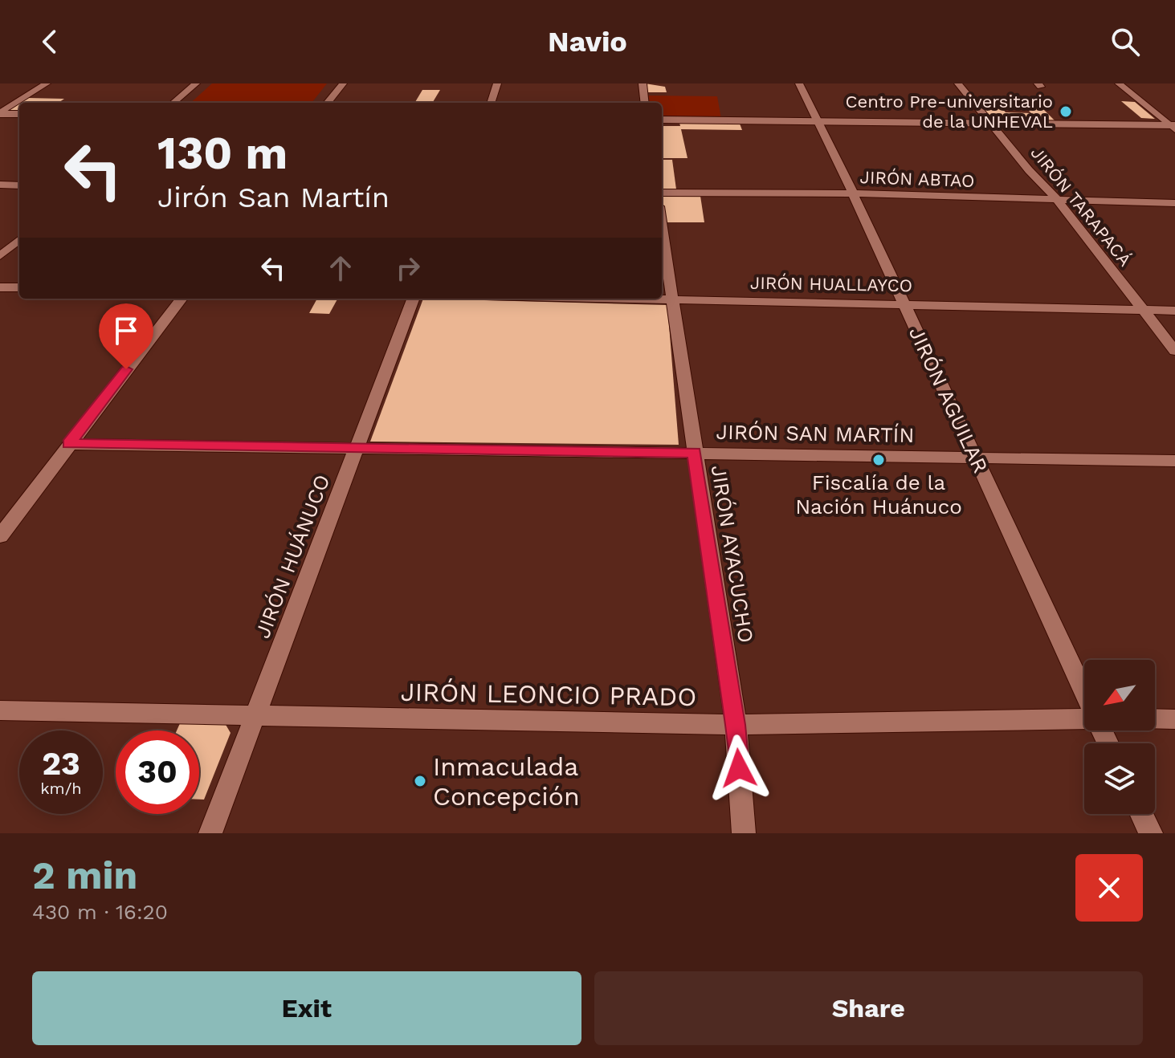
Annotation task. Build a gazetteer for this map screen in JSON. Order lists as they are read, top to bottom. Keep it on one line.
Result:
{"streets":{"street":["JIRÓN ABTAO","JIRÓN TARAPACÁ","JIRÓN HUALLAYCO","JIRÓN AGUILAR","JIRÓN SAN MARTÍN","JIRÓN AYACUCHO","JIRÓN HUÁNUCO","JIRÓN LEONCIO PRADO"]},"crossings":[["JIRÓN ABTAO","JIRÓN TARAPACÁ"],["JIRÓN ABTAO","JIRÓN AGUILAR"],["JIRÓN TARAPACÁ","JIRÓN HUALLAYCO"],["JIRÓN HUALLAYCO","JIRÓN AGUILAR"],["JIRÓN HUALLAYCO","JIRÓN AYACUCHO"],["JIRÓN AGUILAR","JIRÓN SAN MARTÍN"],["JIRÓN SAN MARTÍN","JIRÓN AYACUCHO"],["JIRÓN SAN MARTÍN","JIRÓN HUÁNUCO"],["JIRÓN AYACUCHO","JIRÓN LEONCIO PRADO"],["JIRÓN HUÁNUCO","JIRÓN LEONCIO PRADO"]],"places":["Centro Pre-universitario de la UNHEVAL","Fiscalía de la Nación Huánuco","Inmaculada Concepción"],"north":"bottom left","page":{"header":"Navio","turn":["130 m","Jirón San Martín"],"speed":"23 km/h","limit":"30","heading":["2 min","430 m · 16:20"],"buttons":["Exit","Share"]}}
